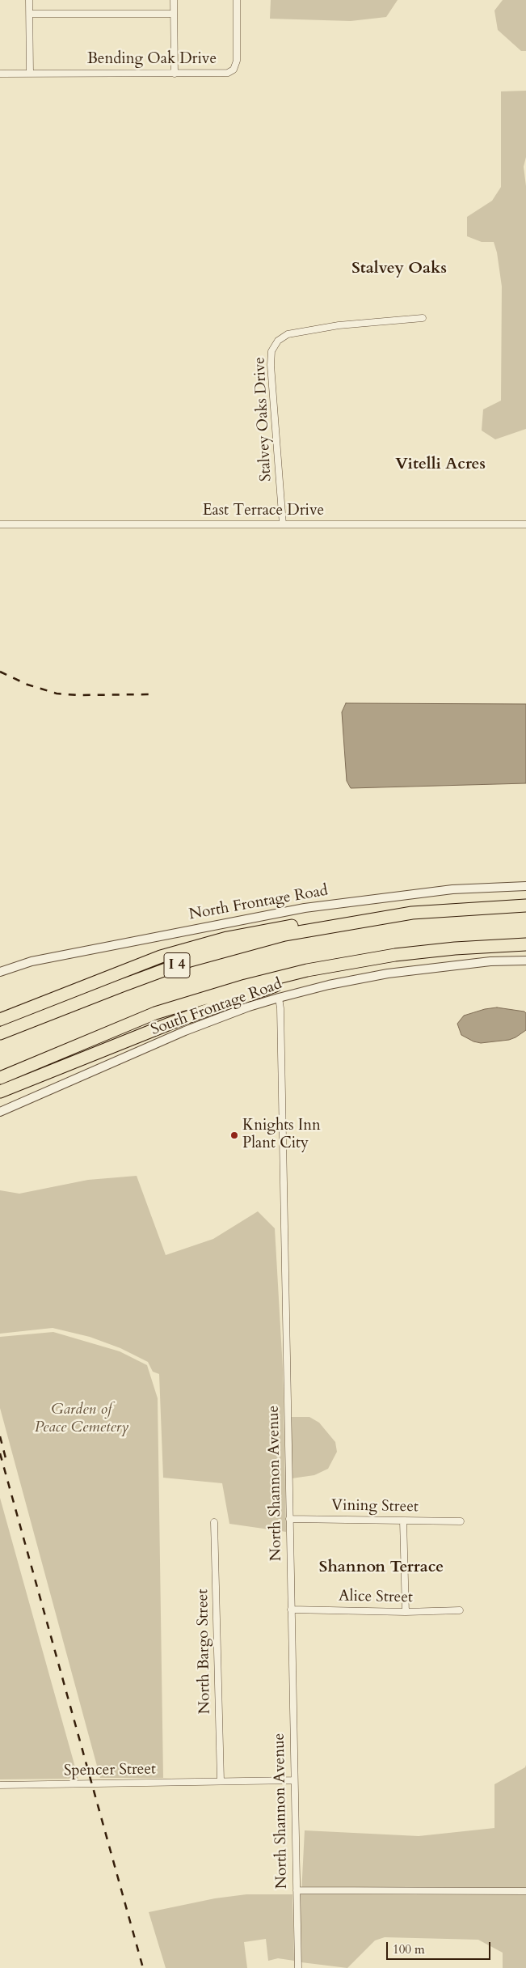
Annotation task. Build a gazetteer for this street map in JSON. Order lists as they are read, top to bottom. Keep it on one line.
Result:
{"streets":{"highway":["I 4"],"street":["Bending Oak Drive","Stalvey Oaks Drive","East Terrace Drive","North Frontage Road","South Frontage Road","North Shannon Avenue","Vining Street","Alice Street","North Bargo Street","Spencer Street"]},"crossings":[["Stalvey Oaks Drive","East Terrace Drive"],["South Frontage Road","North Shannon Avenue"],["North Shannon Avenue","Vining Street"],["North Shannon Avenue","Alice Street"],["North Shannon Avenue","Spencer Street"],["North Bargo Street","Spencer Street"]],"districts":["Stalvey Oaks","Vitelli Acres","Shannon Terrace"],"parks":["Garden of Peace Cemetery"],"places":["Knights Inn Plant City"],"scale_bar":"100 m"}
